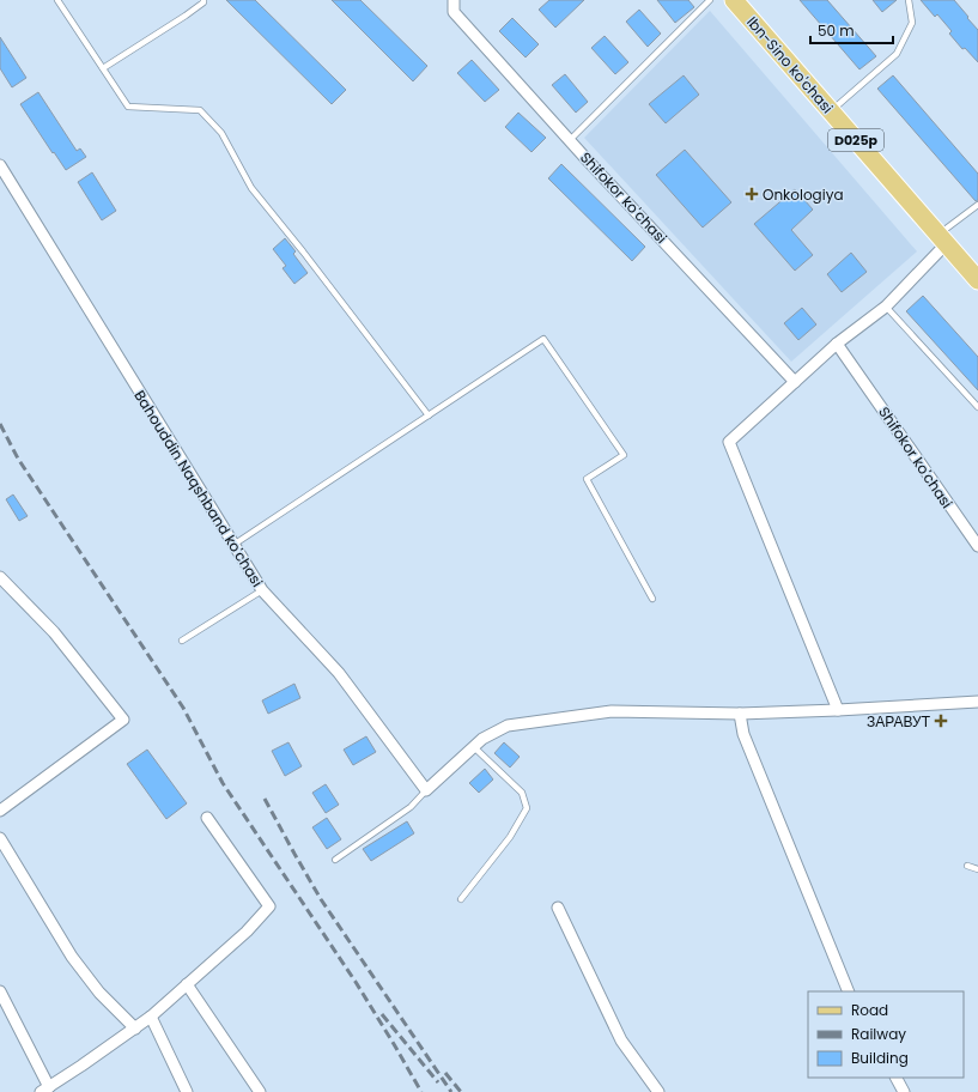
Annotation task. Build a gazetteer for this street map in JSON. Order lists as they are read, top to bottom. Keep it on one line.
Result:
{"streets":{"main road":["Ibn-Sino ko'chasi","D025p"],"street":["Shifokor ko'chasi","Bahouddin Naqshband ko'chasi"]},"places":{"health":["Onkologiya","ЗАРАВУТ"]},"legend":["Road","Railway","Building"],"scale_bar":"50 m"}
